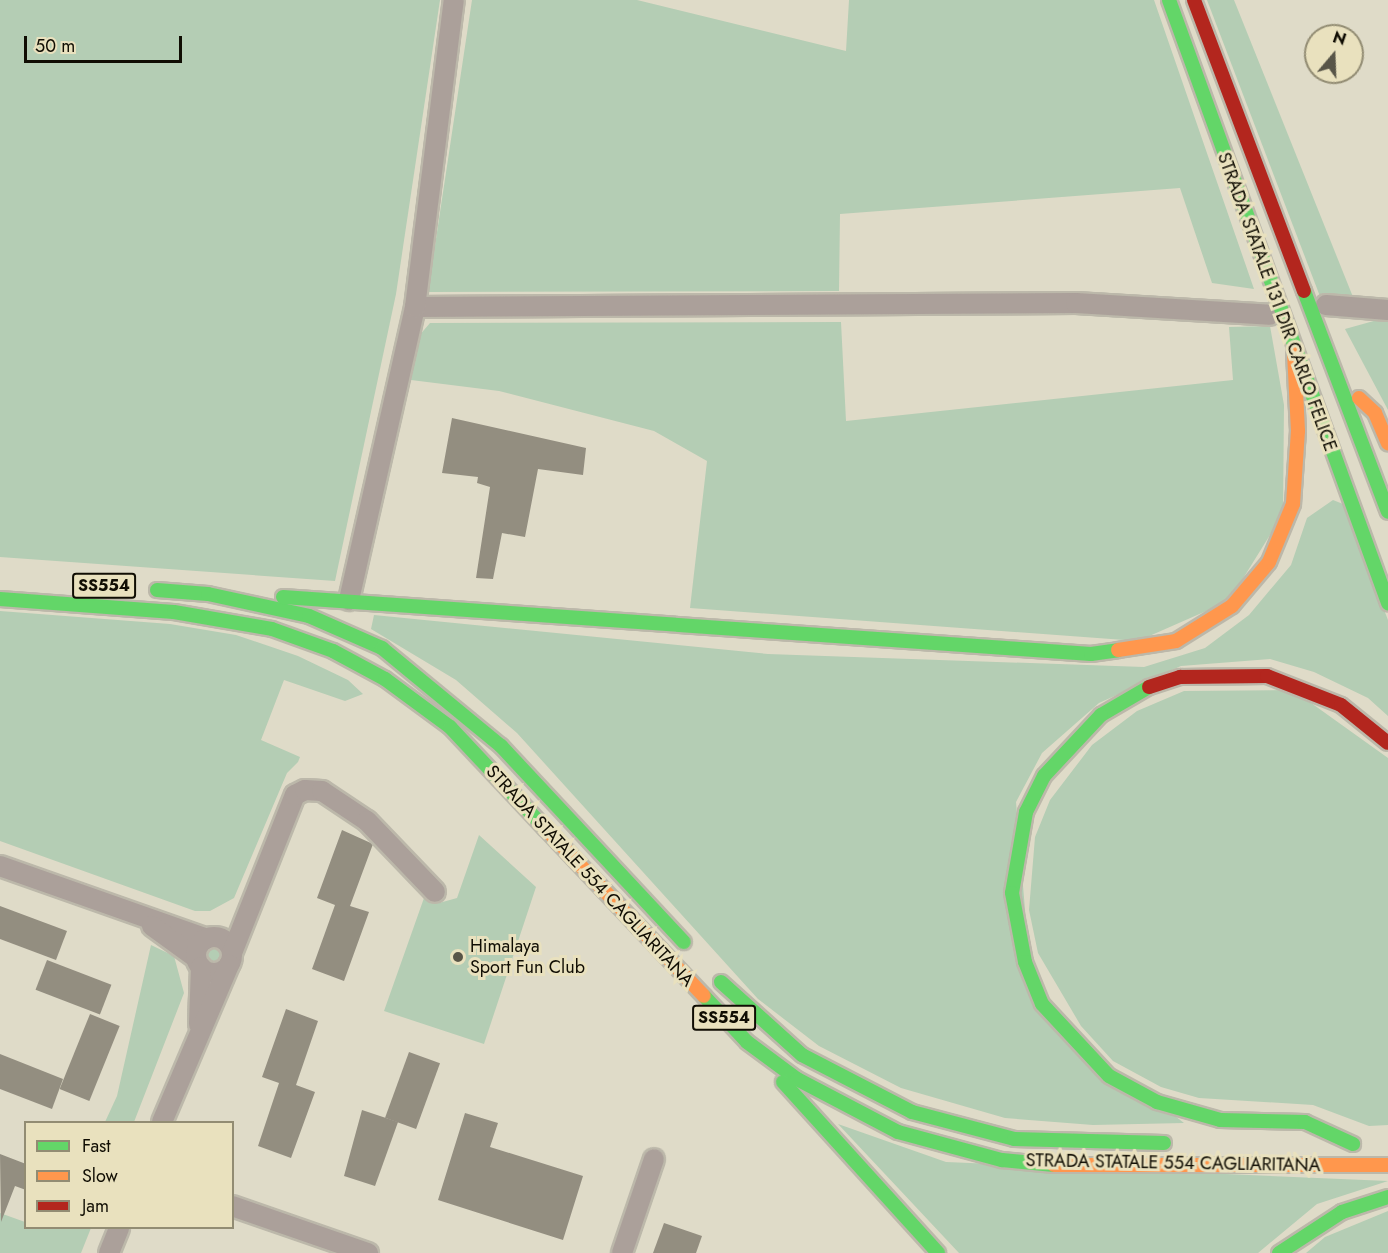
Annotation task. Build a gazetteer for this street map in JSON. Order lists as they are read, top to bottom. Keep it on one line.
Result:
{"streets":{"highway":["STRADA STATALE 131 DIR CARLO FELICE","SS554","STRADA STATALE 554 CAGLIARITANA"]},"places":["Himalaya Sport Fun Club"],"legend":["Fast","Slow","Jam"],"scale_bar":"50 m","north":"top"}
